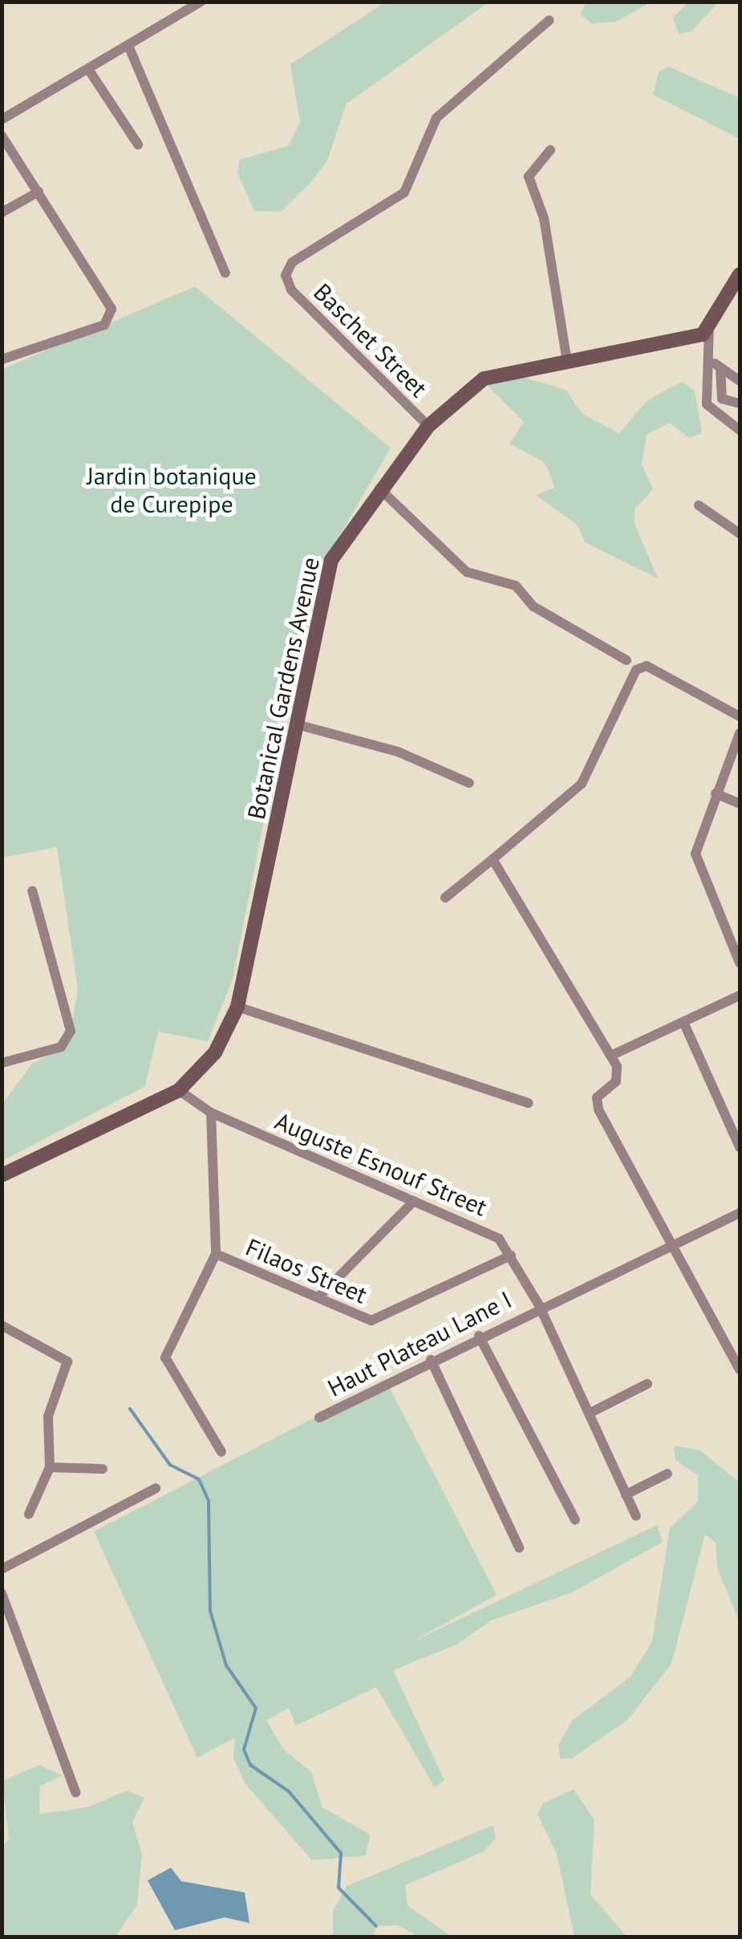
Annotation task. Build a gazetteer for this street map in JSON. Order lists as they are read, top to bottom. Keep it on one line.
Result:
{"streets":{"street":["Baschet Street","Botanical Gardens Avenue","Auguste Esnouf Street","Filaos Street","Haut Plateau Lane I"]},"crossings":[["Baschet Street","Botanical Gardens Avenue"],["Botanical Gardens Avenue","Auguste Esnouf Street"],["Auguste Esnouf Street","Filaos Street"],["Auguste Esnouf Street","Haut Plateau Lane I"]],"parks":["Jardin botanique de Curepipe"]}
